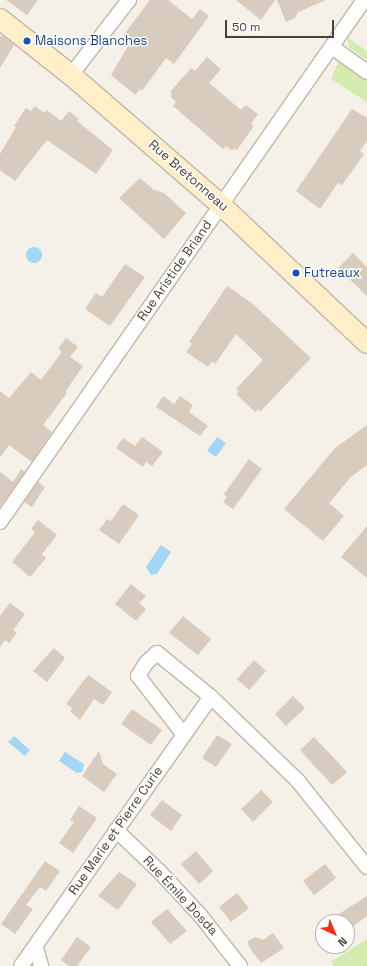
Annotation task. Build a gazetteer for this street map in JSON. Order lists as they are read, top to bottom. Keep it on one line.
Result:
{"streets":{"street":["Rue Bretonneau","Rue Aristide Briand","Rue Marie et Pierre Curie","Rue Émile Dosda"]},"crossings":[["Rue Bretonneau","Rue Aristide Briand"],["Rue Marie et Pierre Curie","Rue Émile Dosda"]],"places":["Maisons Blanches","Futreaux"],"scale_bar":"50 m","north":"bottom right"}
